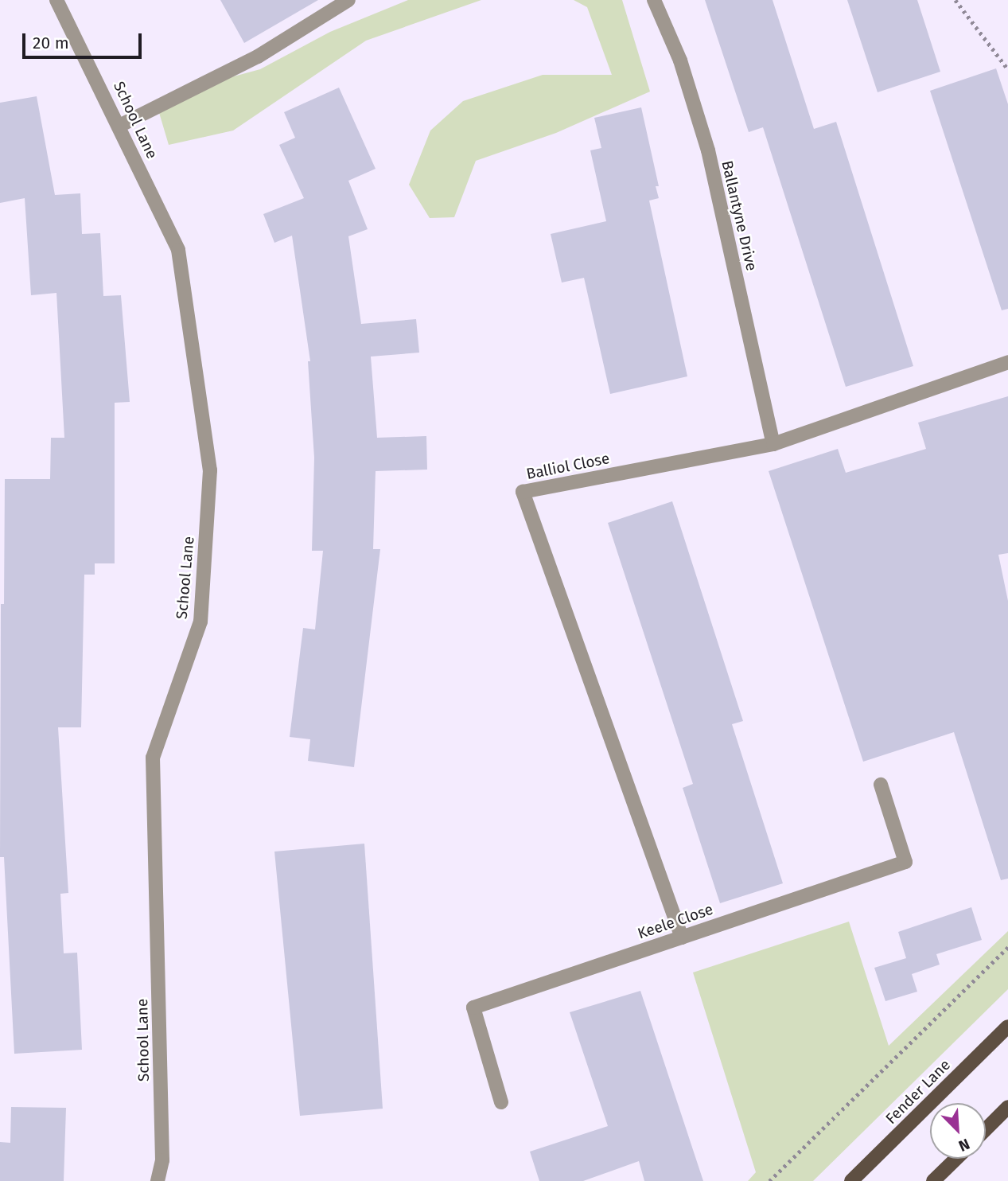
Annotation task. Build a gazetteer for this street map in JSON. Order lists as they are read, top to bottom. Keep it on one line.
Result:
{"streets":{"main road":["Fender Lane"],"street":["School Lane","Ballantyne Drive","Balliol Close","Keele Close"]},"crossings":[["Ballantyne Drive","Balliol Close"],["Balliol Close","Keele Close"]],"scale_bar":"20 m","north":"bottom right"}
